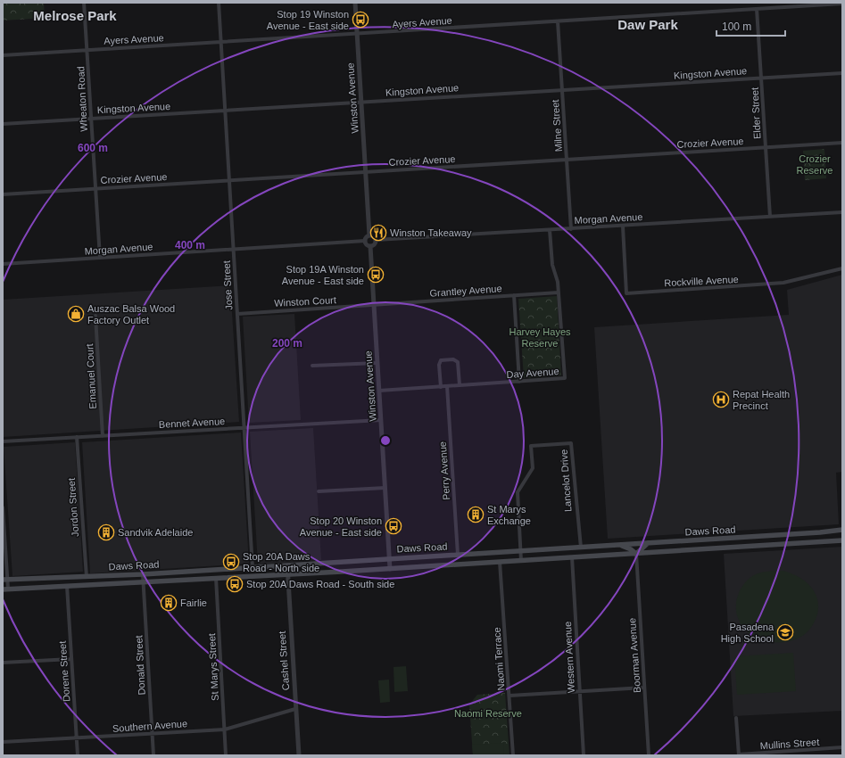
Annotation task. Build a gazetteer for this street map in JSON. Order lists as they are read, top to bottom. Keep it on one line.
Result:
{"streets":{"main road":["Daws Road"],"street":["Ayers Avenue","Kingston Avenue","Winston Avenue","Wheaton Road","Elder Street","Milne Street","Crozier Avenue","Morgan Avenue","Rockville Avenue","Jose Street","Grantley Avenue","Winston Court","Day Avenue","Emanuel Court","Bennet Avenue","Perry Avenue","Lancelot Drive","Jordon Street","Boorman Avenue","Western Avenue","Naomi Terrace","Cashel Street","Donald Street","St Marys Street","Dorene Street","Southern Avenue","Mullins Street"]},"crossings":[["Ayers Avenue","Winston Avenue"],["Ayers Avenue","Wheaton Road"],["Ayers Avenue","Elder Street"],["Ayers Avenue","Milne Street"],["Ayers Avenue","Jose Street"],["Kingston Avenue","Winston Avenue"],["Kingston Avenue","Wheaton Road"],["Kingston Avenue","Elder Street"],["Kingston Avenue","Milne Street"],["Kingston Avenue","Jose Street"],["Winston Avenue","Crozier Avenue"],["Winston Avenue","Morgan Avenue"],["Winston Avenue","Grantley Avenue"],["Winston Avenue","Winston Court"],["Winston Avenue","Day Avenue"],["Winston Avenue","Bennet Avenue"],["Winston Avenue","Daws Road"],["Wheaton Road","Crozier Avenue"],["Wheaton Road","Morgan Avenue"],["Elder Street","Crozier Avenue"],["Elder Street","Morgan Avenue"],["Milne Street","Crozier Avenue"],["Milne Street","Morgan Avenue"],["Crozier Avenue","Jose Street"],["Morgan Avenue","Rockville Avenue"],["Morgan Avenue","Jose Street"],["Morgan Avenue","Day Avenue"],["Jose Street","Winston Court"],["Jose Street","Bennet Avenue"],["Jose Street","Daws Road"],["Grantley Avenue","Winston Court"],["Grantley Avenue","Day Avenue"],["Day Avenue","Perry Avenue"],["Emanuel Court","Bennet Avenue"],["Bennet Avenue","Jordon Street"],["Perry Avenue","Daws Road"],["Lancelot Drive","Daws Road"],["Jordon Street","Daws Road"],["Daws Road","Boorman Avenue"],["Daws Road","Western Avenue"],["Daws Road","Naomi Terrace"],["Daws Road","Cashel Street"],["Daws Road","Donald Street"],["Daws Road","St Marys Street"],["Daws Road","Dorene Street"],["Cashel Street","Southern Avenue"],["Donald Street","Southern Avenue"],["St Marys Street","Southern Avenue"],["Dorene Street","Southern Avenue"]],"districts":["Melrose Park","Daw Park"],"parks":["Crozier Reserve","Harvey Hayes Reserve","Naomi Reserve"],"places":{"bus stop":["Stop 19 Winston Avenue - East side","Stop 19A Winston Avenue - East side","Stop 20 Winston Avenue - East side","Stop 20A Daws Road - North side","Stop 20A Daws Road - South side"],"restaurant":["Winston Takeaway"],"shop":["Auszac Balsa Wood Factory Outlet"],"hospital":["Repat Health Precinct"],"building":["St Marys Exchange","Sandvik Adelaide","Fairlie"],"school or university":["Pasadena High School"]},"scale_bar":"100 m","rings":["600 m","400 m","200 m"]}
